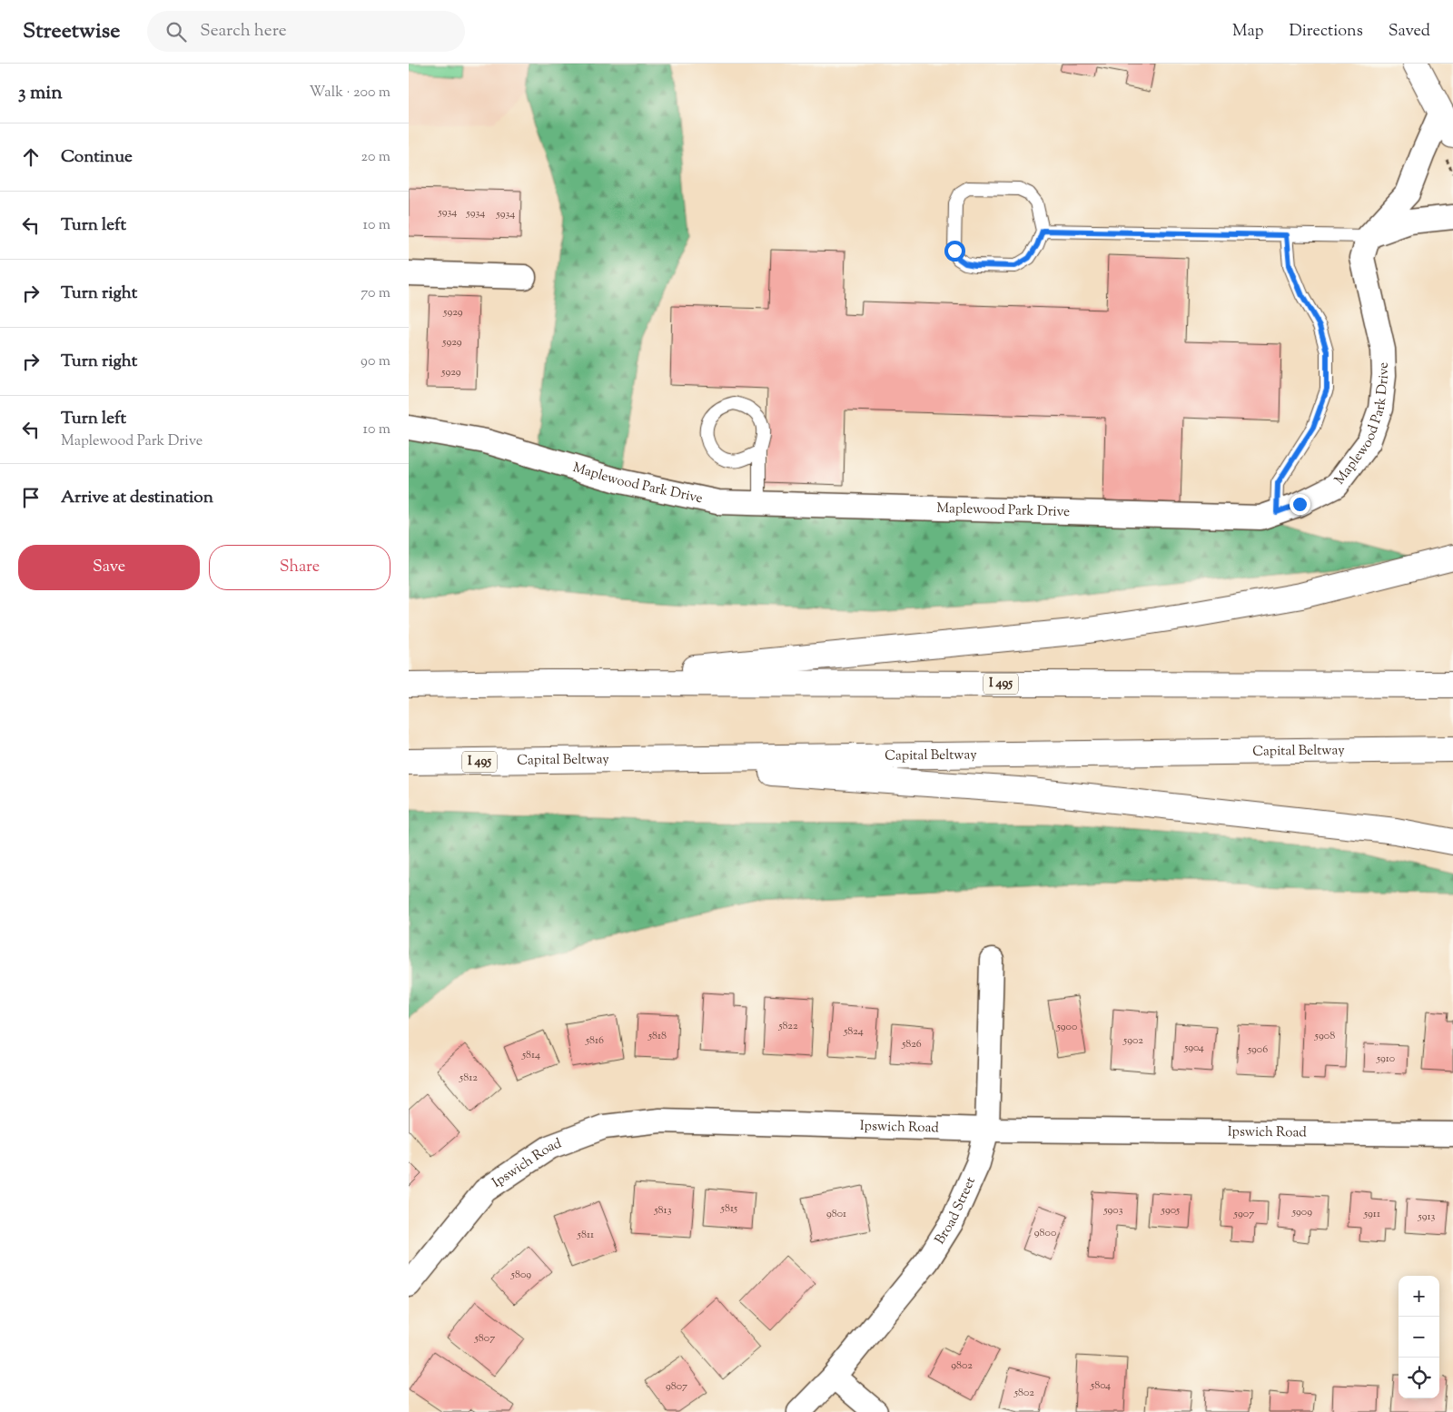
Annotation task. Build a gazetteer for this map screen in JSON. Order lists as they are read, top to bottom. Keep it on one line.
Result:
{"streets":{"main road":["I 495","Capital Beltway"],"street":["Maplewood Park Drive","Ipswich Road","Broad Street"]},"crossings":[["Ipswich Road","Broad Street"]],"house_numbers":["5934","5934","5934","5929","5929","5929","5822","5900","5824","5818","5908","5816","5902","5826","5904","5906","5814","5910","5812","5815","5813","5903","5905","5909","9801","5907","5911","5913","9800","5811","5809","5807","9802","5804","9807","5802"],"page":{"header":"Streetwise","search":"Search here","nav":["Map","Directions","Saved"],"heading":["3 min","Walk · 200 m"],"list":[["Continue","20 m"],["Turn left","10 m"],["Turn right","70 m"],["Turn right","90 m"],["Turn left","Maplewood Park Drive","10 m"],"Arrive at destination"],"buttons":["Save","Share"],"map_buttons":["+","−"]}}
